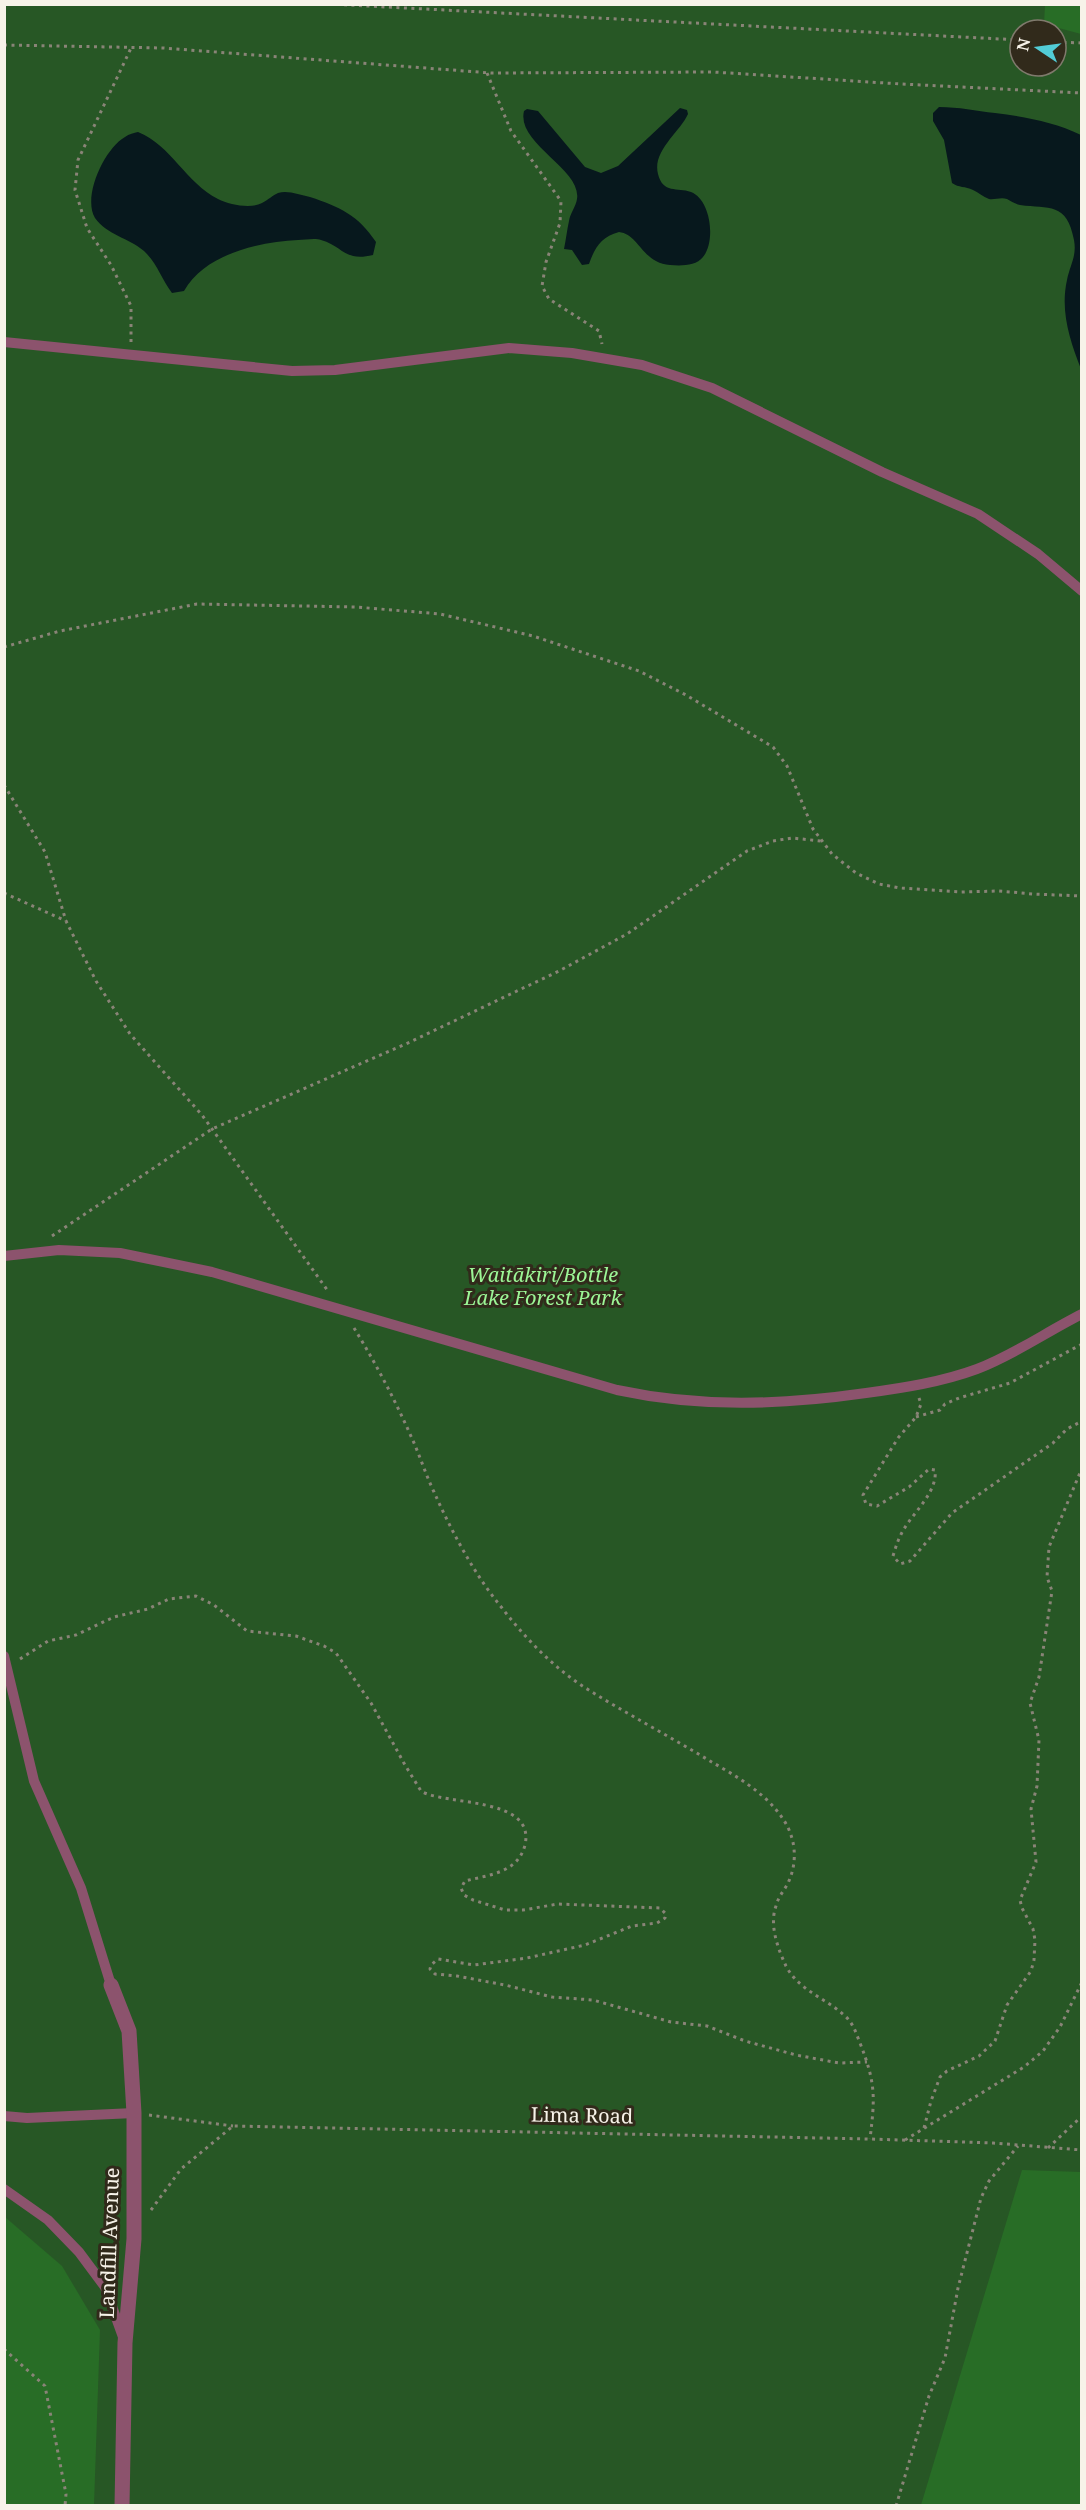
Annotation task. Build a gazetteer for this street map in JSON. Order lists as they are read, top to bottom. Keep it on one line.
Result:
{"streets":{"street":["Landfill Avenue"],"path":["Lima Road"]},"crossings":[["Lima Road","Landfill Avenue"]],"parks":["Waitākiri/Bottle Lake Forest Park"],"north":"left"}
